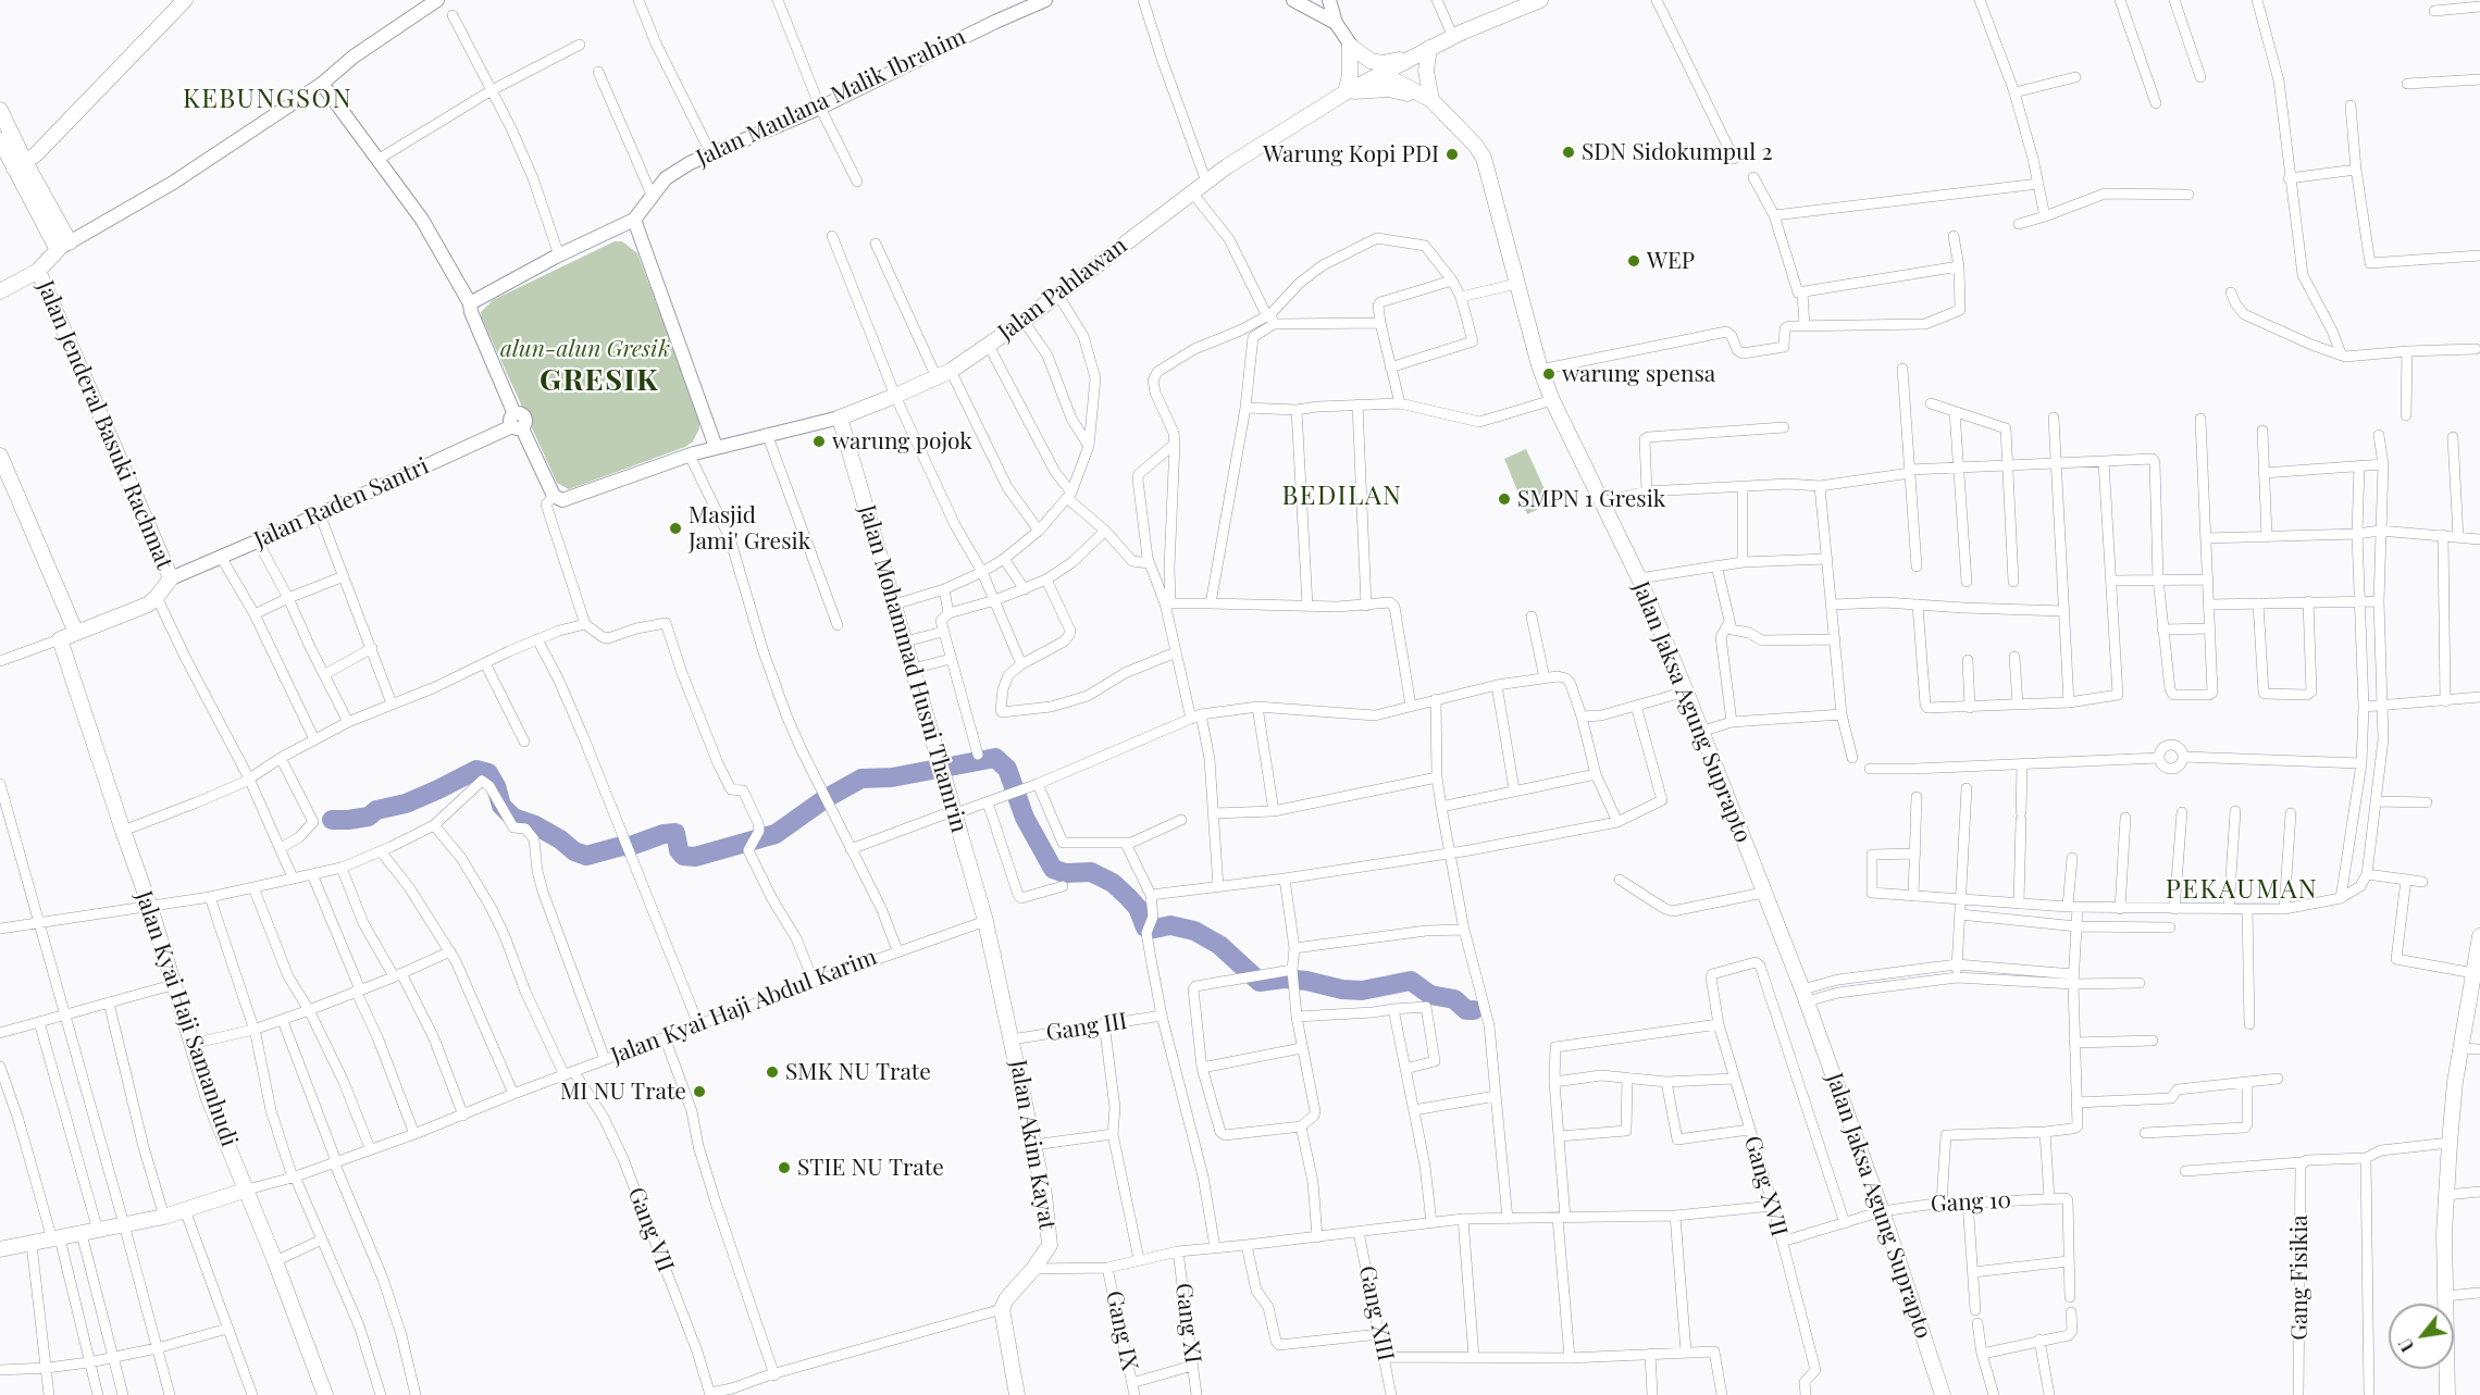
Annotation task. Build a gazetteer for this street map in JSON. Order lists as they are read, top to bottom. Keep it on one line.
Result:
{"streets":{"main road":["Jalan Pahlawan","Jalan Jenderal Basuki Rachmat","Jalan Mohammad Husni Thamrin","Jalan Jaksa Agung Suprapto","Jalan Kyai Haji Samanhudi","Jalan Akim Kayat"],"street":["Jalan Maulana Malik Ibrahim","Jalan Raden Santri","Jalan Kyai Haji Abdul Karim","Gang III","Gang XVII","Gang 10","Gang VII","Gang Fisikia","Gang XIII","Gang XI","Gang IX"]},"crossings":[["Jalan Pahlawan","Jalan Mohammad Husni Thamrin"],["Jalan Pahlawan","Jalan Jaksa Agung Suprapto"],["Jalan Jenderal Basuki Rachmat","Jalan Raden Santri"],["Jalan Mohammad Husni Thamrin","Jalan Kyai Haji Abdul Karim"],["Jalan Mohammad Husni Thamrin","Jalan Akim Kayat"],["Jalan Jaksa Agung Suprapto","Gang 10"],["Jalan Kyai Haji Abdul Karim","Jalan Kyai Haji Samanhudi"],["Jalan Kyai Haji Abdul Karim","Jalan Akim Kayat"],["Jalan Kyai Haji Abdul Karim","Gang VII"],["Gang III","Jalan Akim Kayat"],["Gang XVII","Gang 10"]],"districts":["KEBUNGSON","GRESIK","BEDILAN","PEKAUMAN"],"parks":["alun-alun Gresik"],"places":["SDN Sidokumpul 2","Warung Kopi PDI","WEP","warung spensa","warung pojok","SMPN 1 Gresik","Masjid Jami' Gresik","SMK NU Trate","MI NU Trate","STIE NU Trate"],"north":"bottom left"}
